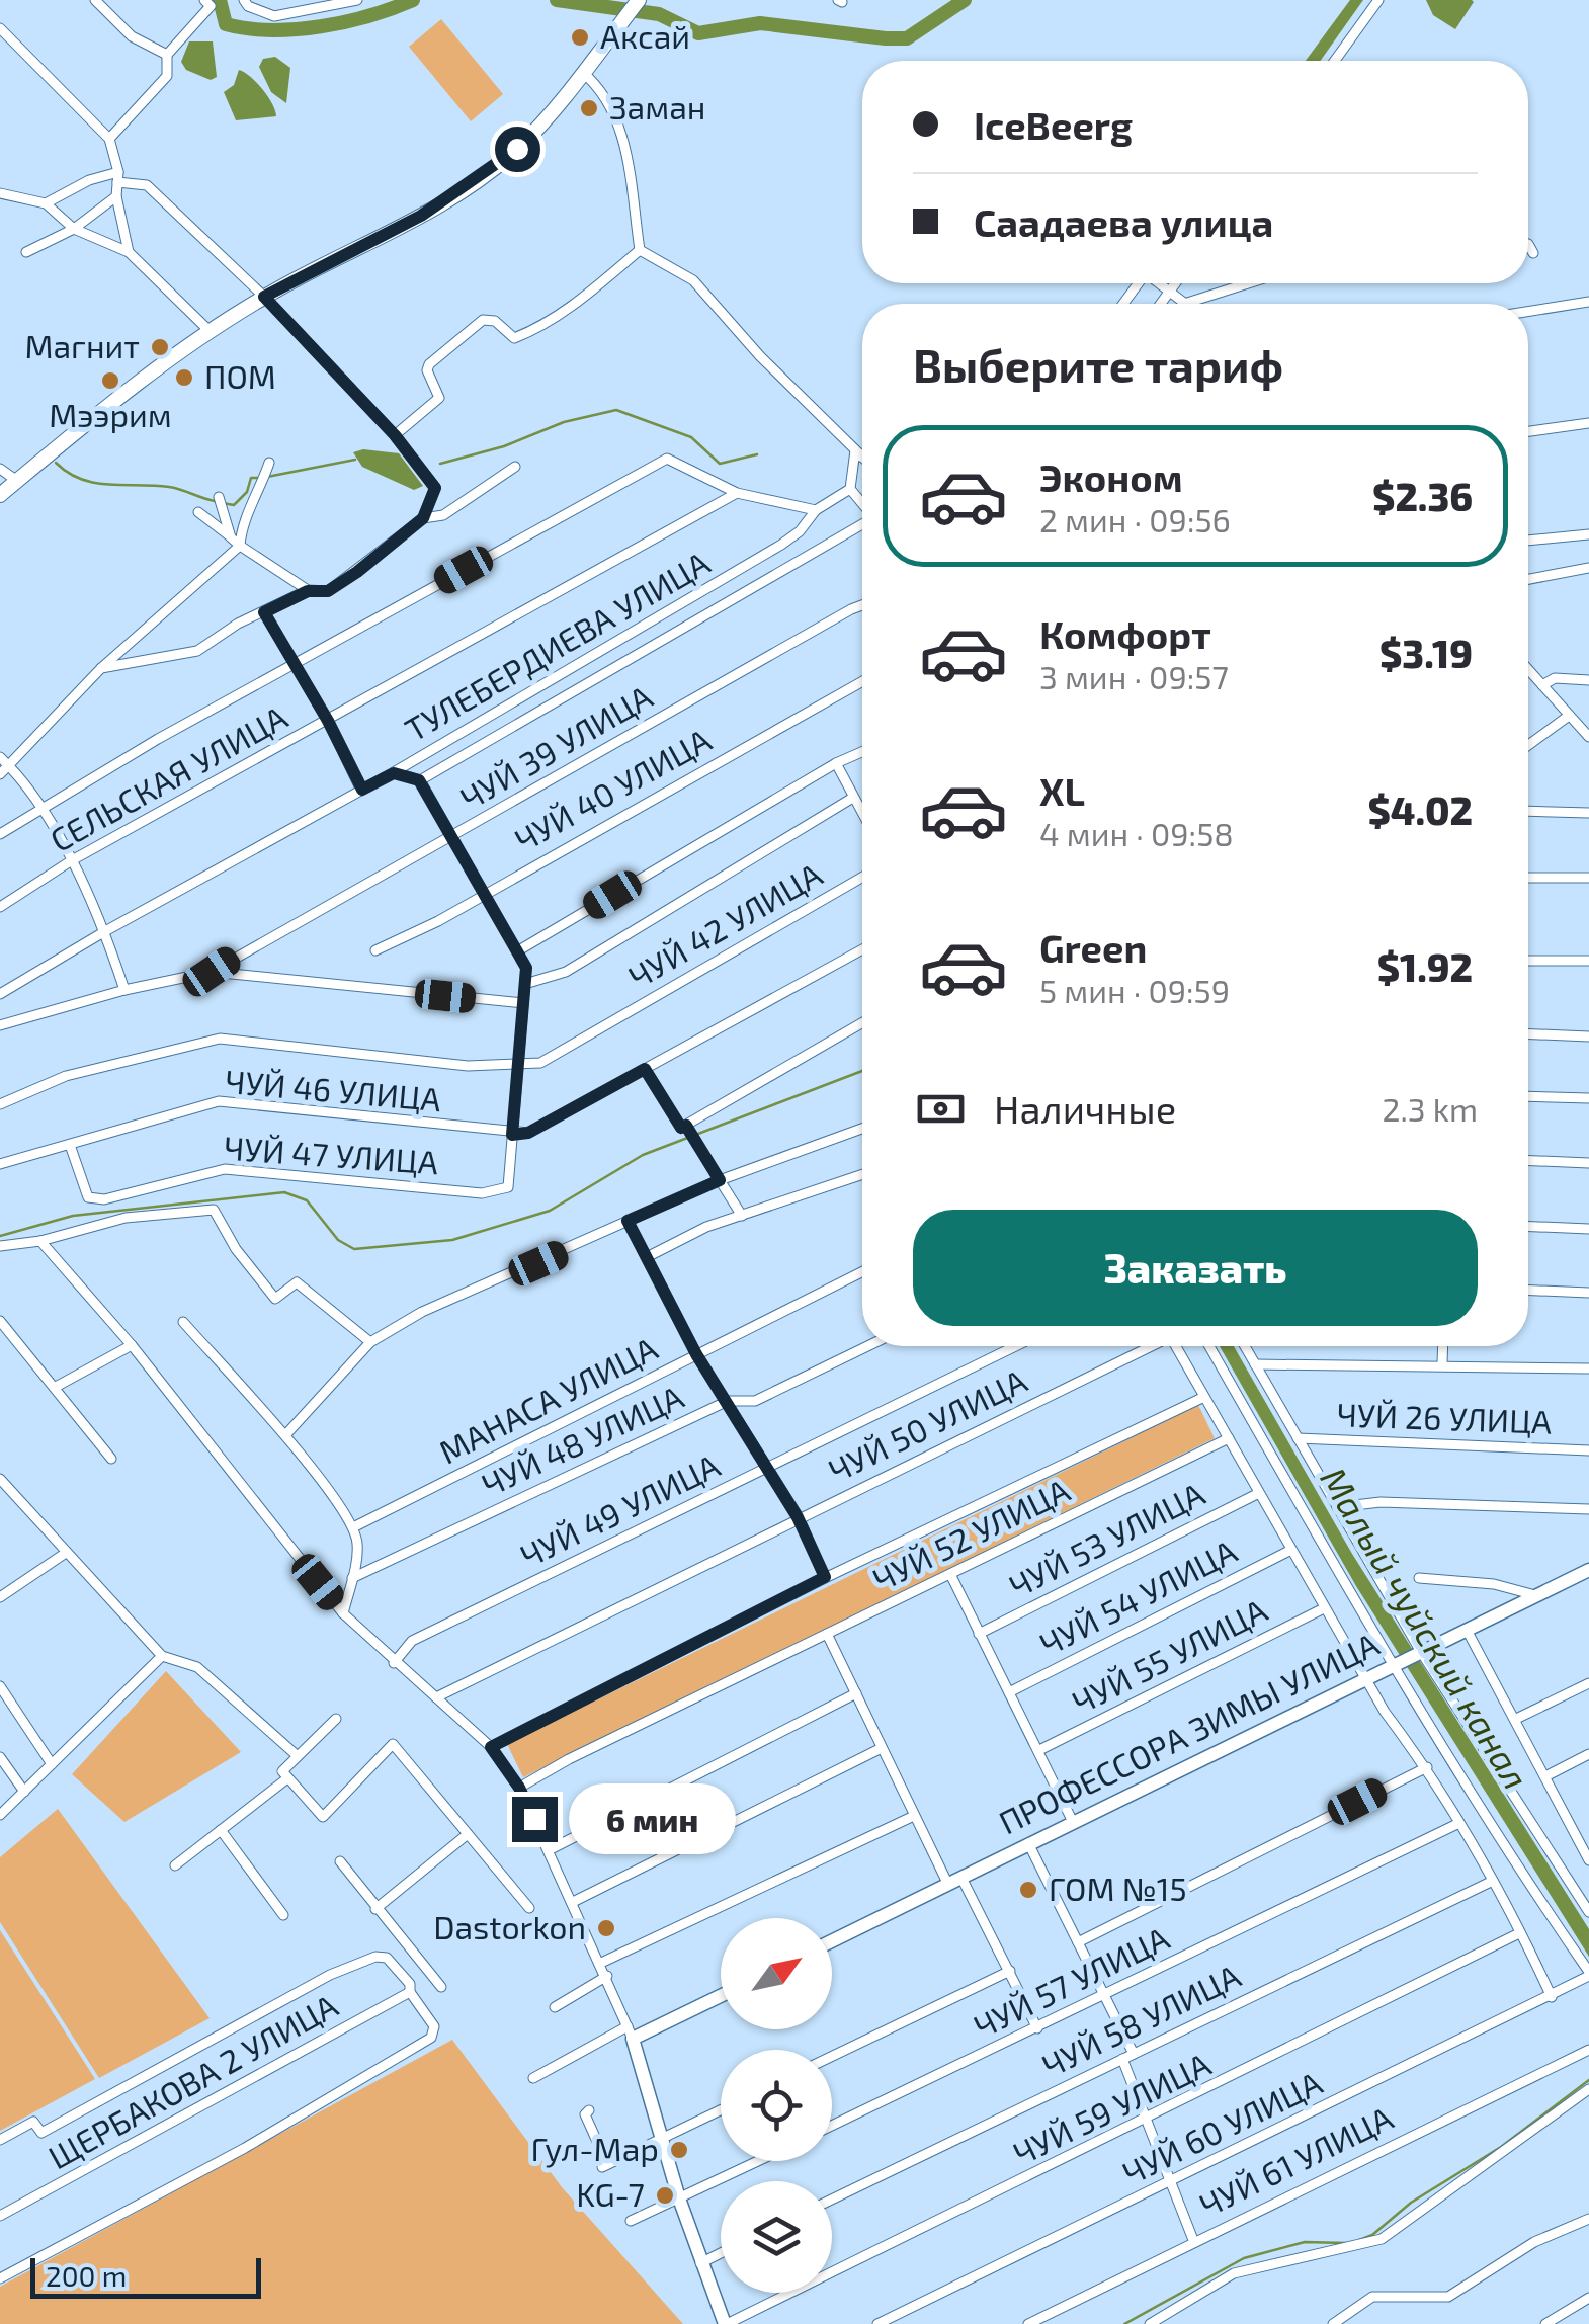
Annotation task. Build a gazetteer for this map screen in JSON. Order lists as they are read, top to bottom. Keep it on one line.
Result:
{"streets":{"street":["ТУЛЕБЕРДИЕВА УЛИЦА","ЧУЙ 39 УЛИЦА","СЕЛЬСКАЯ УЛИЦА","ЧУЙ 40 УЛИЦА","ЧУЙ 42 УЛИЦА","ЧУЙ 46 УЛИЦА","ЧУЙ 47 УЛИЦА","МАНАСА УЛИЦА","ЧУЙ 26 УЛИЦА","ЧУЙ 50 УЛИЦА","ЧУЙ 48 УЛИЦА","ЧУЙ 49 УЛИЦА","ЧУЙ 52 УЛИЦА","ЧУЙ 53 УЛИЦА","ЧУЙ 54 УЛИЦА","ЧУЙ 55 УЛИЦА","ПРОФЕССОРА ЗИМЫ УЛИЦА","ЧУЙ 57 УЛИЦА","ЧУЙ 58 УЛИЦА","ЩЕРБАКОВА 2 УЛИЦА","ЧУЙ 59 УЛИЦА","ЧУЙ 60 УЛИЦА","ЧУЙ 61 УЛИЦА"]},"crossings":[["ЧУЙ 46 УЛИЦА","ЧУЙ 47 УЛИЦА"]],"water":["Малый чуйский канал"],"places":["Аксай","Заман","Магнит","ПОМ","Мээрим","ГОМ №15","Dastorkon","Гул-Мар","KG-7"],"scale_bar":"200 m","north":"top right","page":{"banner":["IceBeerg","Саадаева улица"],"heading":"Выберите тариф","list":[{"name":"Эконом","note":"2 мин · 09:56","value":"$2.36"},{"name":"Комфорт","note":"3 мин · 09:57","value":"$3.19"},{"name":"XL","note":"4 мин · 09:58","value":"$4.02"},{"name":"Green","note":"5 мин · 09:59","value":"$1.92"}],"pay":["Наличные","2.3 km"],"buttons":"Заказать","bubble":"6 мин","scale":"200 m"}}
